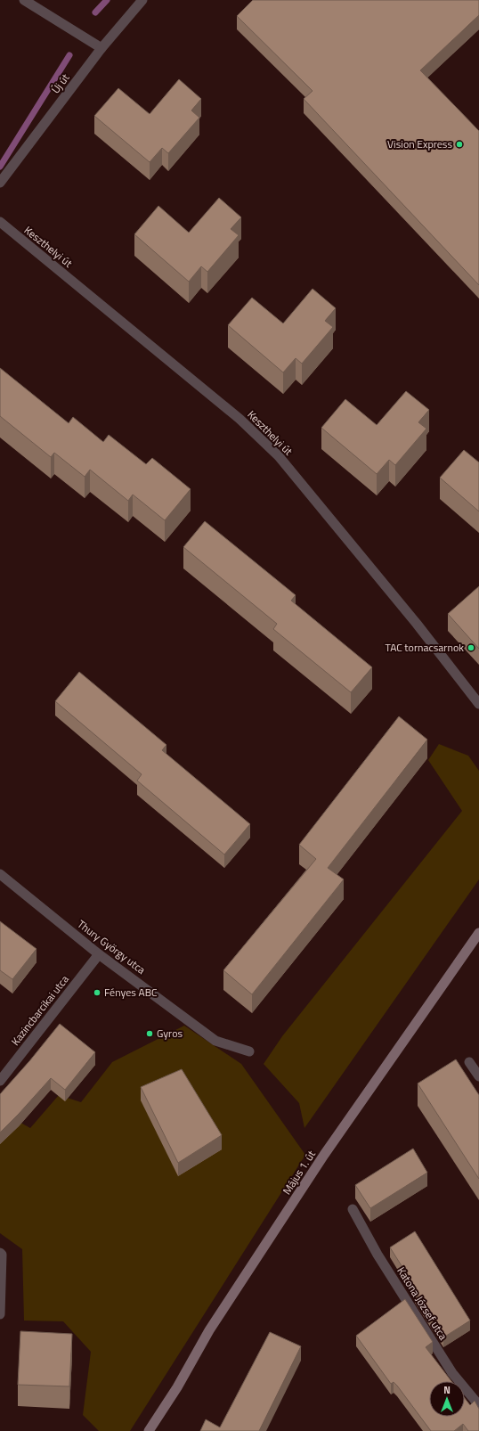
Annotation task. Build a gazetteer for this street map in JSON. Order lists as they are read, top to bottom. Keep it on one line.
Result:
{"streets":{"main road":["Május 1. út"],"street":["Új út","Keszthelyi út","Thury György utca","Kazincbarcikai utca","Katona József utca"]},"crossings":[["Thury György utca","Kazincbarcikai utca"]],"places":["Vision Express","TAC tornacsarnok","Fényes ABC","Gyros"],"north":"top"}
